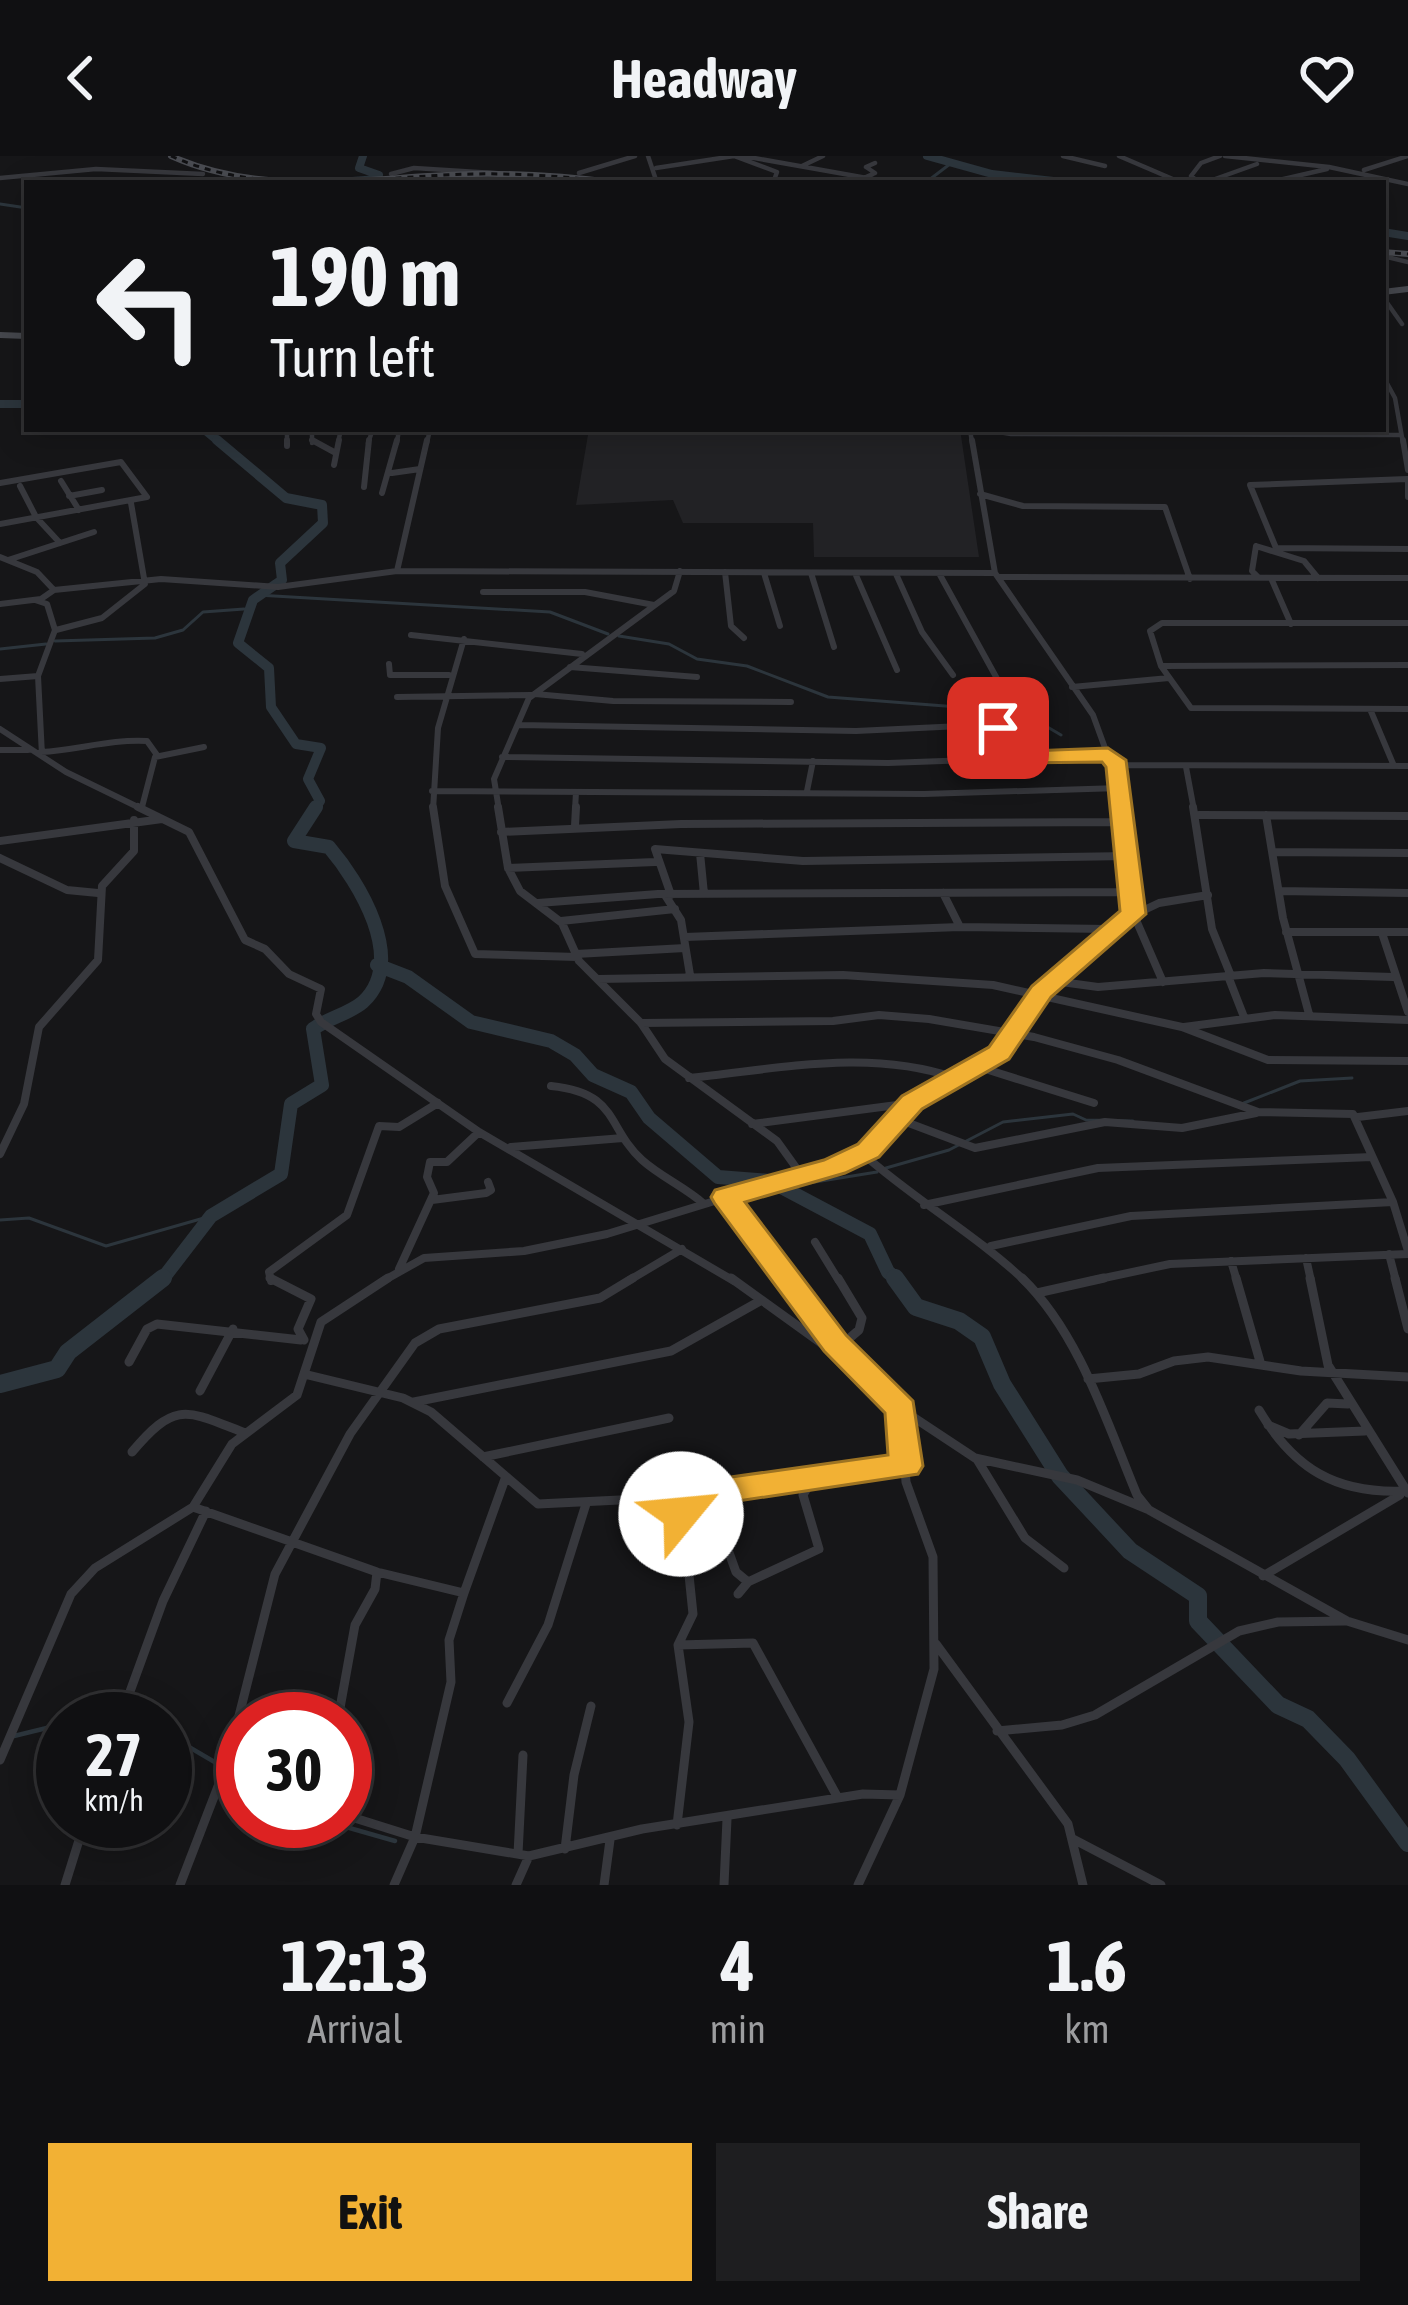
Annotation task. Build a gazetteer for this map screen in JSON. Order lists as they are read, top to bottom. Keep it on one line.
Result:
{"page":{"header":"Headway","turn":["190 m","Turn left"],"speed":"27 km/h","limit":"30","eta":["12:13","Arrival","4","min","1.6","km"],"buttons":["Exit","Share"]}}
